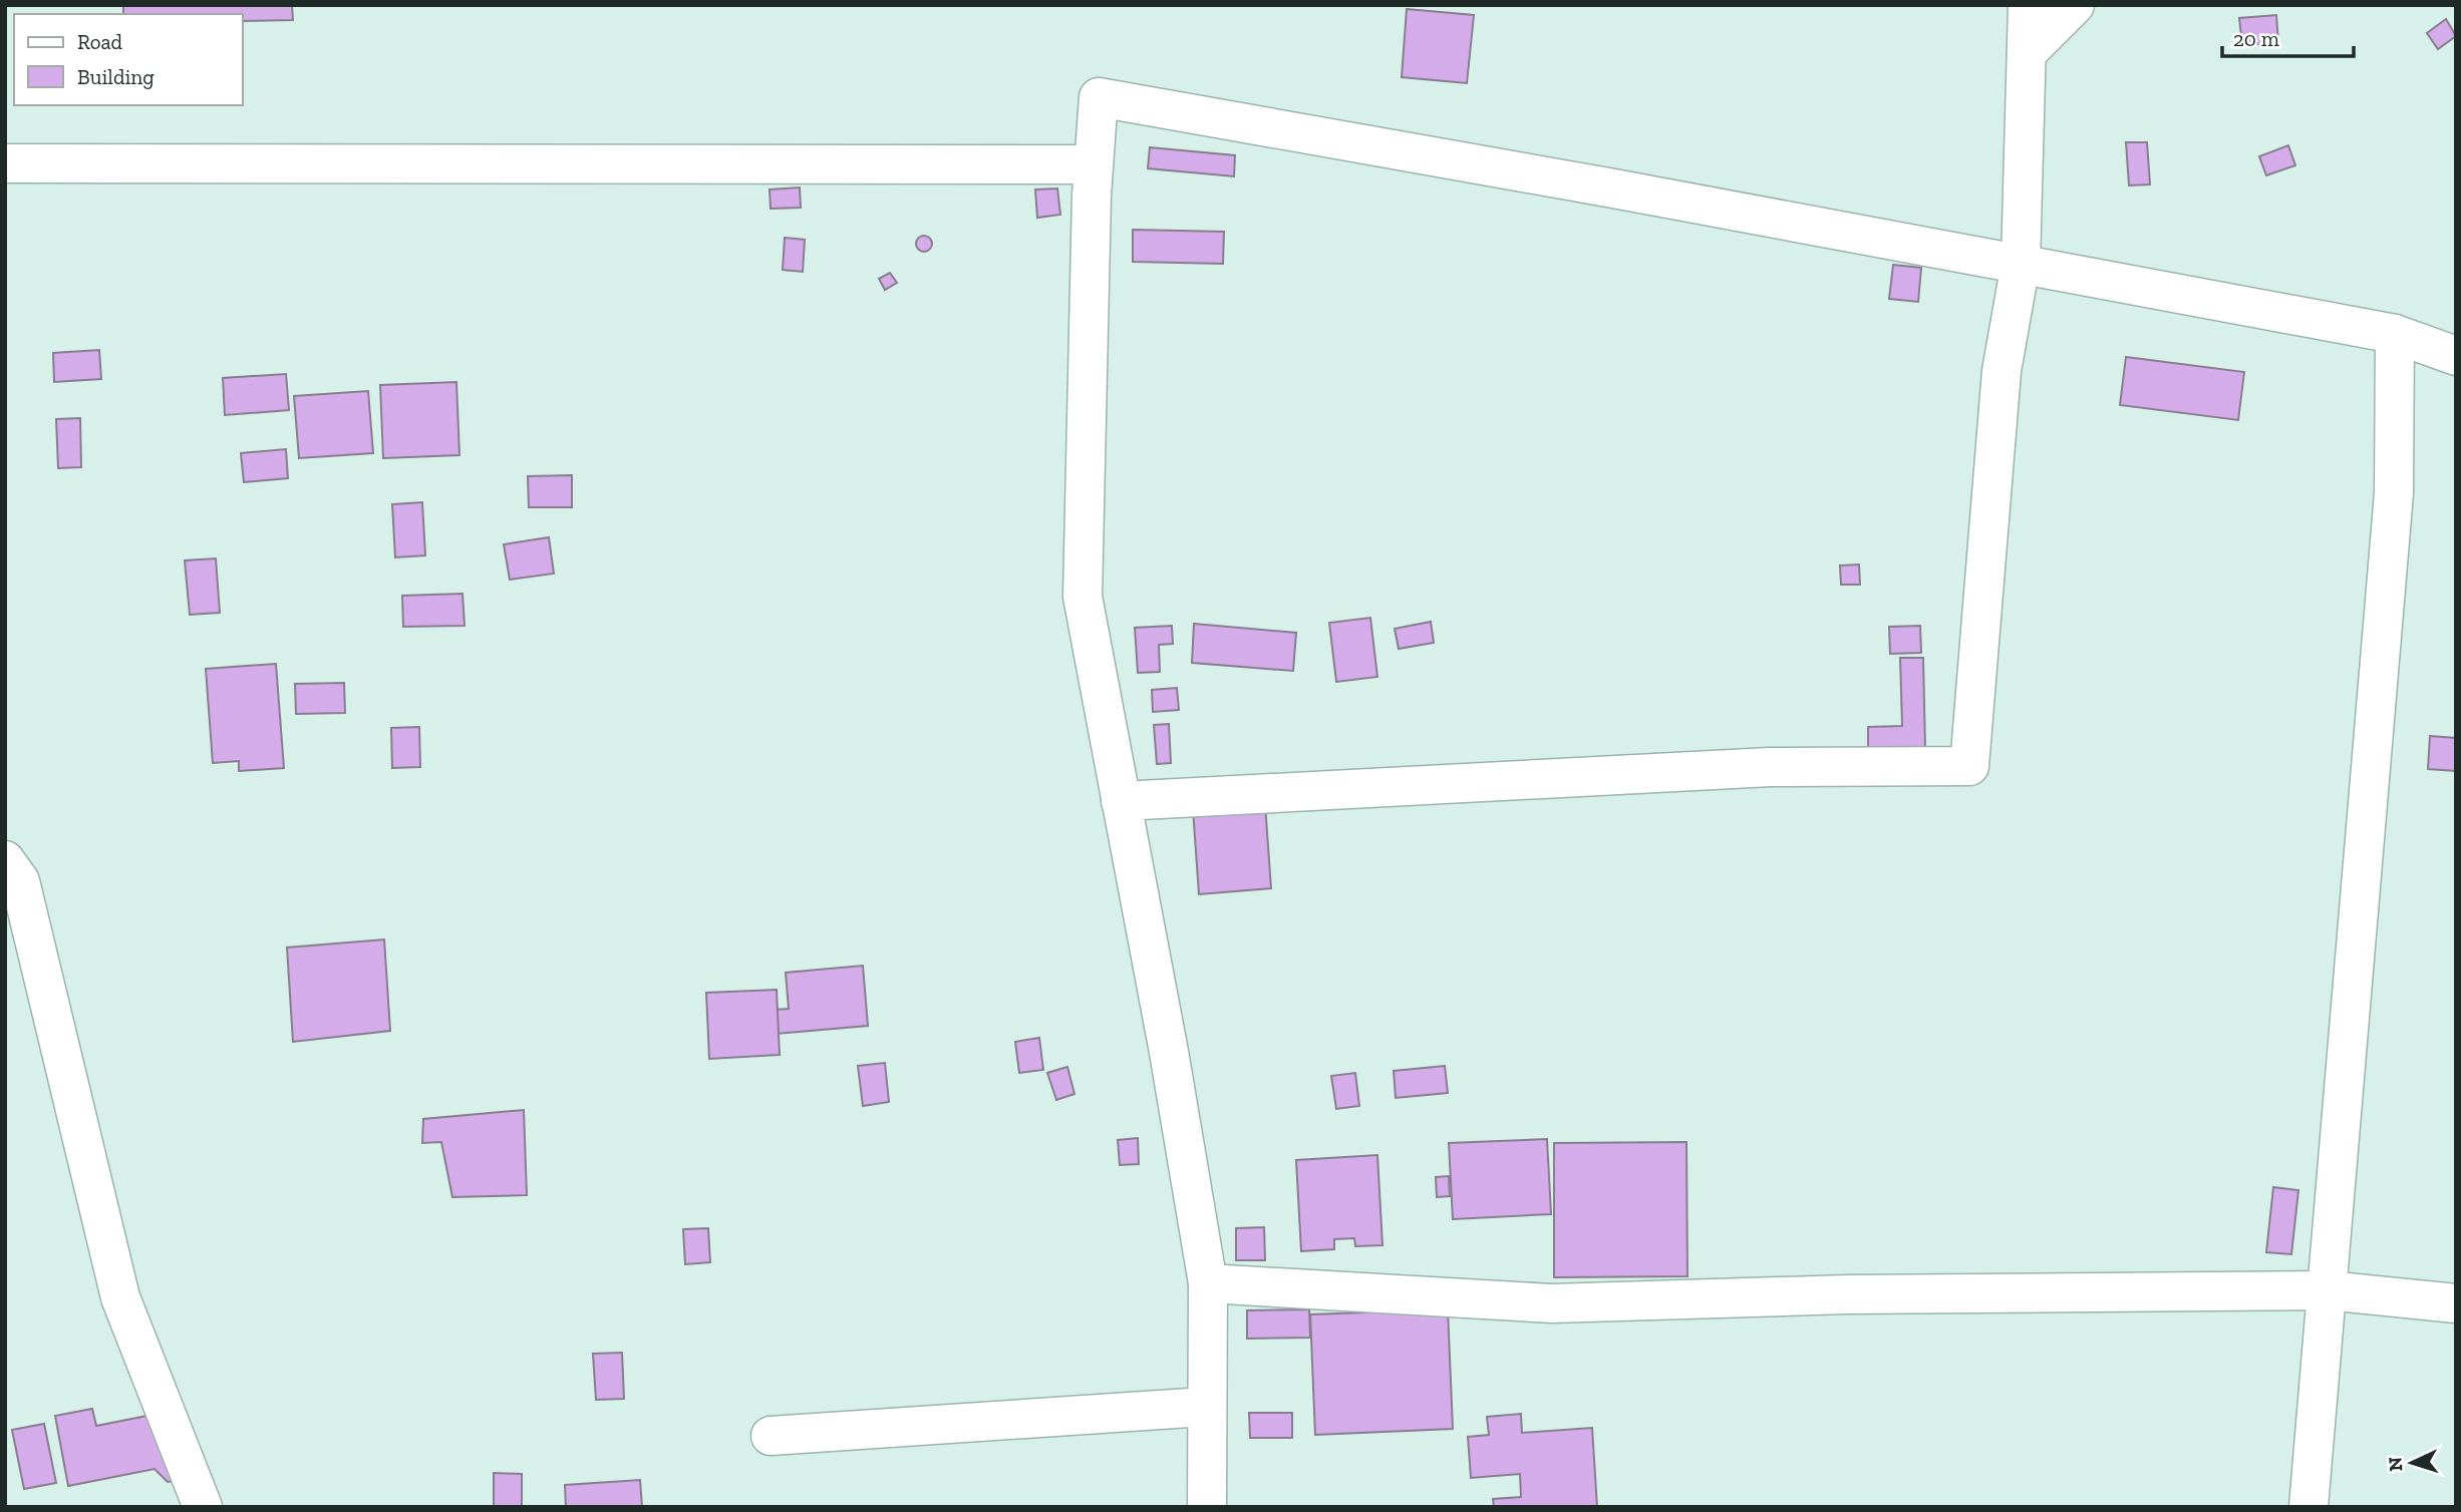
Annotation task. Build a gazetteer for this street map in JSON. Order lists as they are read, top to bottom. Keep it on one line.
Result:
{"legend":["Road","Building"],"scale_bar":"20 m","north":"left"}
